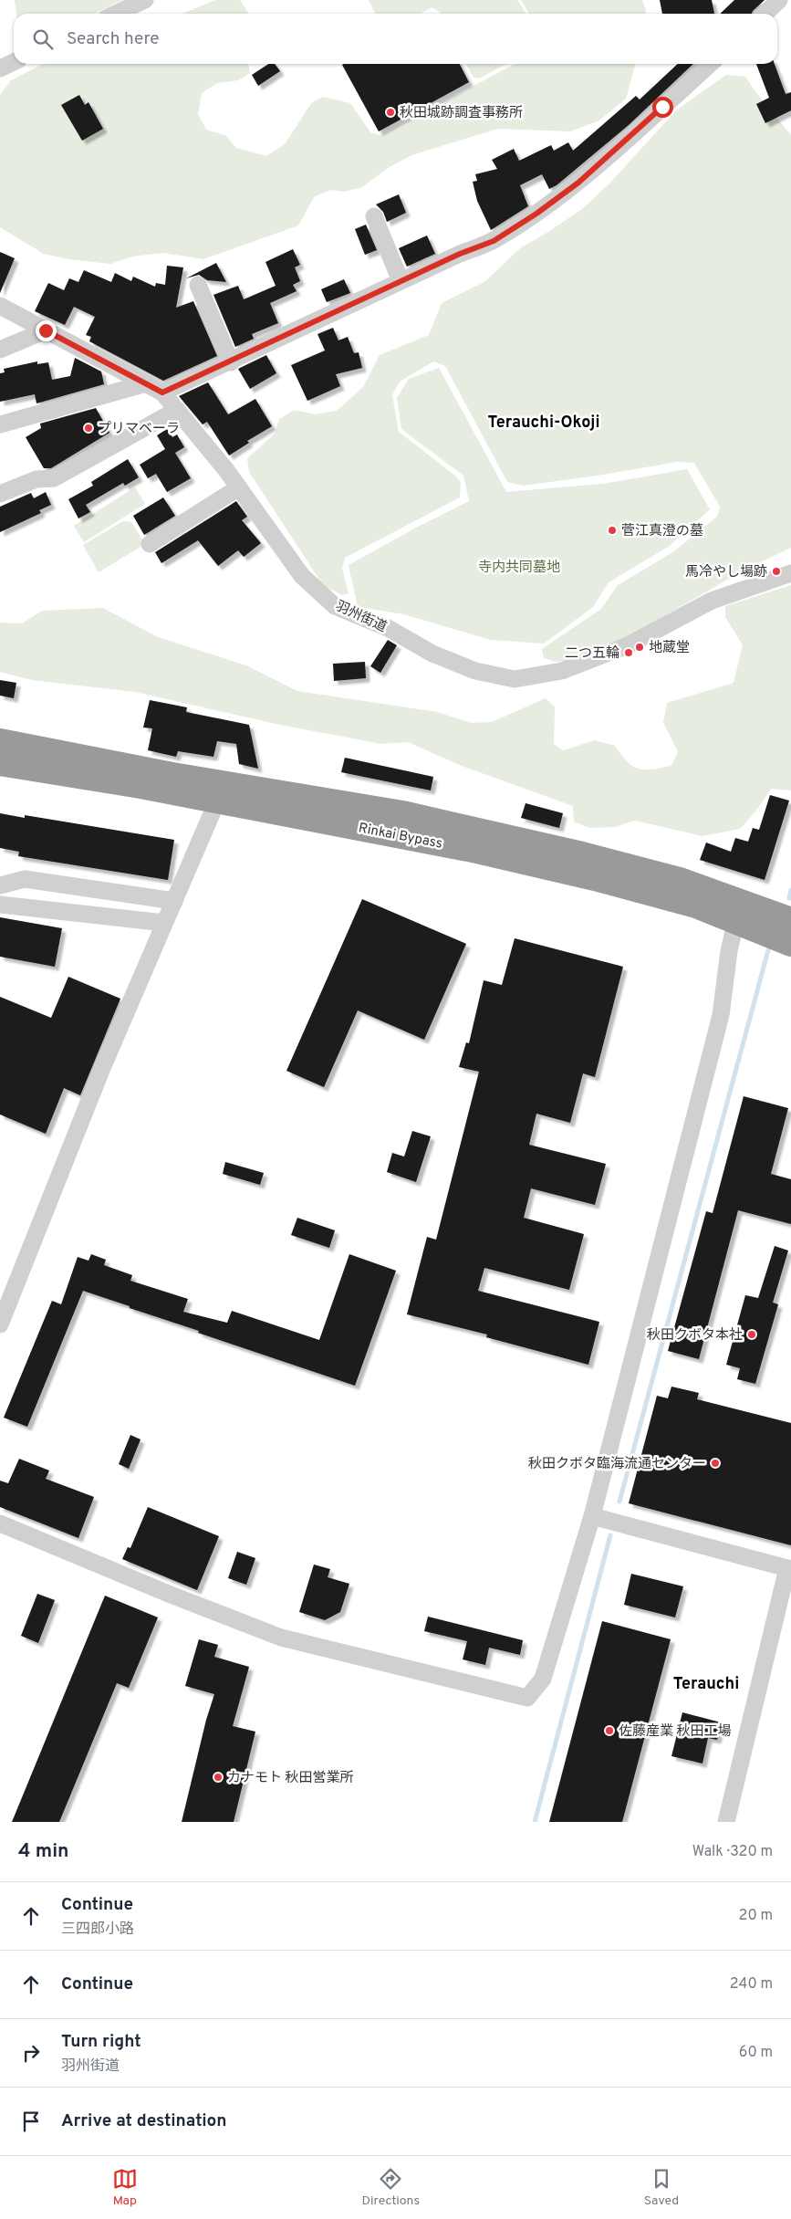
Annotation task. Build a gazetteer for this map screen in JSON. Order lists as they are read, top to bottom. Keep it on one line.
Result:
{"streets":{"highway":["Rinkai Bypass"],"street":["羽州街道"]},"districts":["Terauchi-Okoji","Terauchi"],"parks":["寺内共同墓地"],"places":["秋田城跡調査事務所","プリマベーラ","菅江真澄の墓","馬冷やし場跡","地蔵堂","二つ五輪","秋田クボタ本社","秋田クボタ臨海流通センター","佐藤産業 秋田工場","カナモト 秋田営業所"],"page":{"search":"Search here","heading":["4 min","Walk · 320 m"],"list":[["Continue","三四郎小路","20 m"],["Continue","240 m"],["Turn right","羽州街道","60 m"],"Arrive at destination"],"nav":["Map","Directions","Saved"]}}
